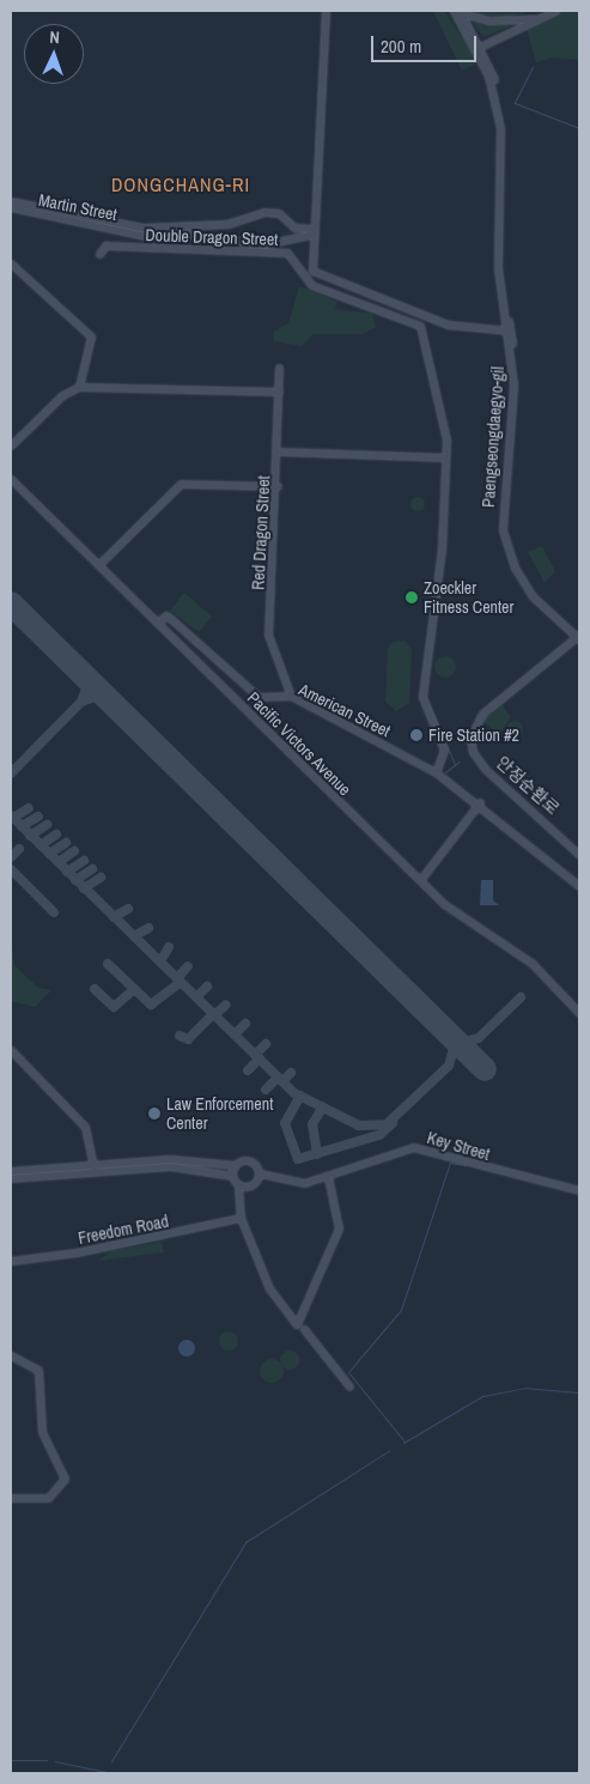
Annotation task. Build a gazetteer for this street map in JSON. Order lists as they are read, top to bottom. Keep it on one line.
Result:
{"streets":{"street":["Martin Street","Double Dragon Street","Paengseongdaegyo-gil","Red Dragon Street","American Street","Pacific Victors Avenue","안정순환로","Key Street","Freedom Road"]},"crossings":[["Double Dragon Street","American Street"],["Paengseongdaegyo-gil","안정순환로"],["Red Dragon Street","American Street"],["American Street","Pacific Victors Avenue"]],"districts":["DONGCHANG-RI"],"places":["Zoeckler Fitness Center","Fire Station #2","Law Enforcement Center"],"scale_bar":"200 m","north":"top"}
